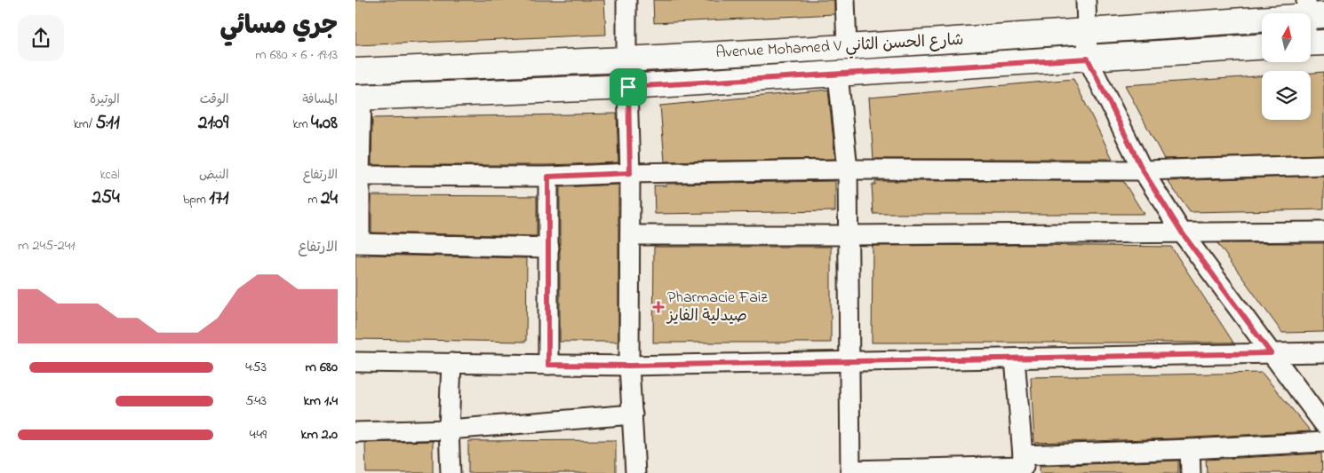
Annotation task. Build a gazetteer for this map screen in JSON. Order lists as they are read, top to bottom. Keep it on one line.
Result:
{"streets":{"main road":["Avenue Mohamed V شارع الحسن الثاني"]},"places":{"health":["Pharmacie Faiz صيدلية الفايز"]},"north":"top","page":{"heading":["جري مسائي","19:13 · 6 × 680 m"],"stats":[["المسافة","4.08 km"],["الوقت","21:09"],["الوتيرة","5:11 /km"],["الارتفاع","24 m"],["النبض","171 bpm"],["kcal","254"]],"chart":["الارتفاع","241–245 m"],"list":[{"name":"680 m","note":"4:53"},{"name":"1.4 km","note":"5:43"},{"name":"2.0 km","note":"4:49"}]}}
